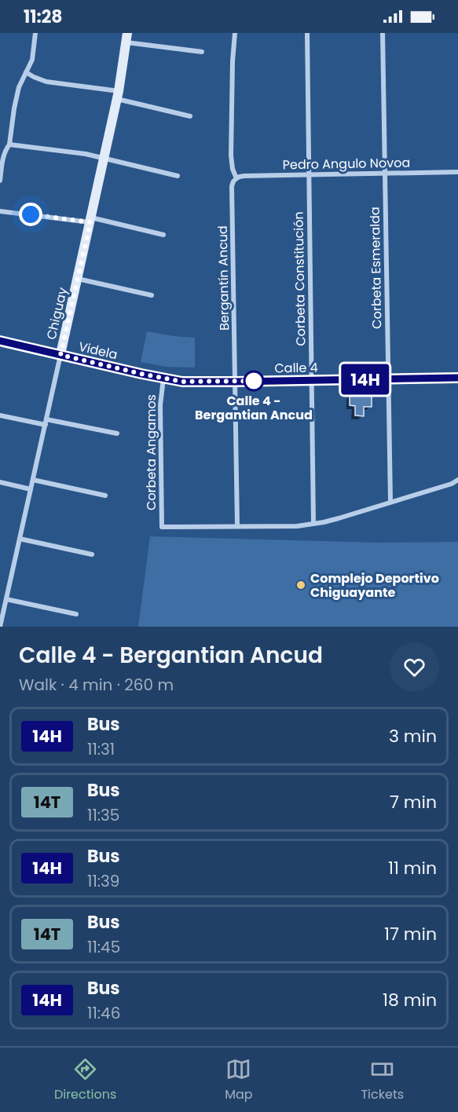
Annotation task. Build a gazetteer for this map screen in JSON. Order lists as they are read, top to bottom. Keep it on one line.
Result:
{"streets":{"street":["Pedro Angulo Novoa","Corbeta Esmeralda","Bergantín Ancud","Corbeta Constitución","Chiguay","Videla","Calle 4","Corbeta Angamos"]},"crossings":[["Pedro Angulo Novoa","Corbeta Esmeralda"],["Pedro Angulo Novoa","Bergantín Ancud"],["Pedro Angulo Novoa","Corbeta Constitución"],["Corbeta Esmeralda","Calle 4"],["Bergantín Ancud","Calle 4"],["Bergantín Ancud","Corbeta Angamos"],["Corbeta Constitución","Calle 4"],["Chiguay","Videla"],["Videla","Calle 4"],["Videla","Corbeta Angamos"],["Calle 4","Corbeta Angamos"]],"places":["Calle 4 - Bergantian Ancud","Complejo Deportivo Chiguayante"],"lines":["bus line 14H"],"page":{"status":"11:28","on_map":"14H","heading":["Calle 4 - Bergantian Ancud","Walk · 4 min · 260 m"],"list":[{"mark":"14H","name":"Bus","note":"11:31","value":"3 min"},{"mark":"14T","name":"Bus","note":"11:35","value":"7 min"},{"mark":"14H","name":"Bus","note":"11:39","value":"11 min"},{"mark":"14T","name":"Bus","note":"11:45","value":"17 min"},{"mark":"14H","name":"Bus","note":"11:46","value":"18 min"}],"tabs":["Directions","Map","Tickets"]}}
